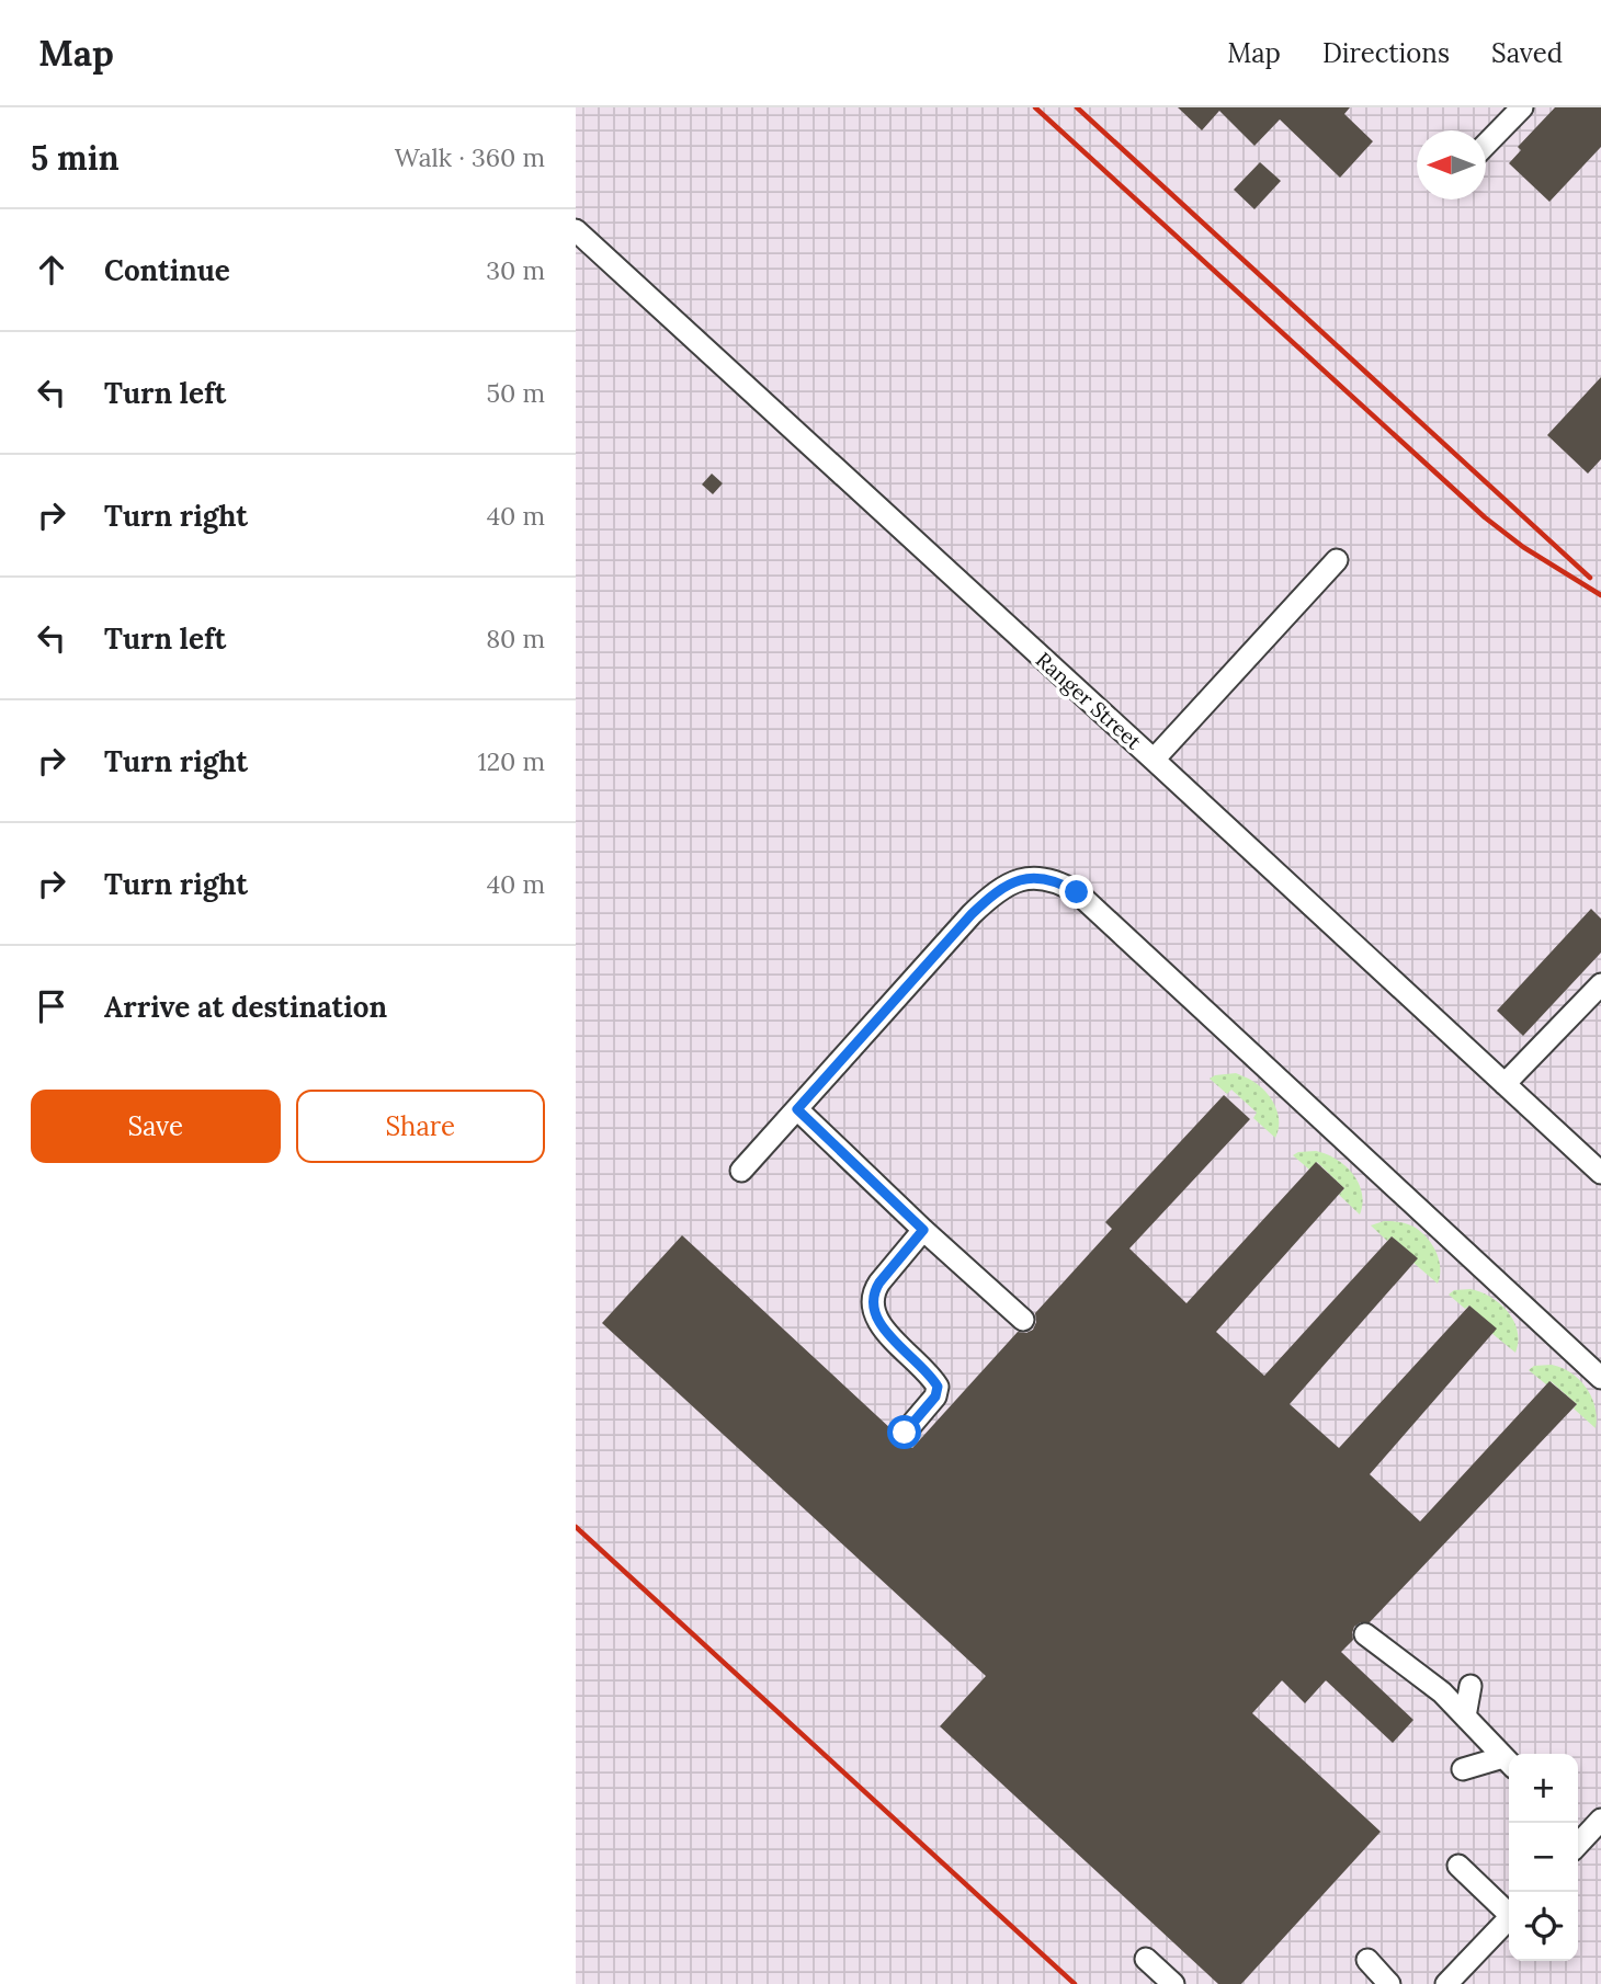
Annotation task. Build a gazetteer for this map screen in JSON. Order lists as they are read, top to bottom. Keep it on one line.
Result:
{"streets":{"lane":["Ranger Street"]},"north":"left","page":{"header":"Map","nav":["Map","Directions","Saved"],"heading":["5 min","Walk · 360 m"],"list":[["Continue","30 m"],["Turn left","50 m"],["Turn right","40 m"],["Turn left","80 m"],["Turn right","120 m"],["Turn right","40 m"],"Arrive at destination"],"buttons":["Save","Share"],"map_buttons":["+","−"]}}
